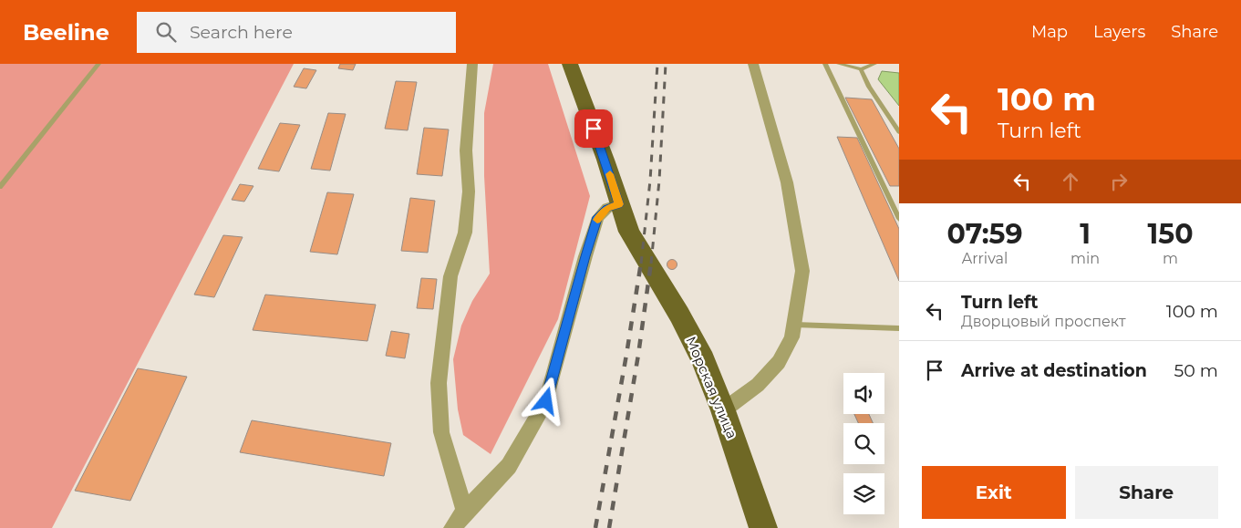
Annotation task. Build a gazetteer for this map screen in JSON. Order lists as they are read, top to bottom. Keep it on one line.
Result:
{"streets":{"main road":["Морская улица"]},"page":{"header":"Beeline","search":"Search here","nav":["Map","Layers","Share"],"turn":["100 m","Turn left"],"eta":["07:59","Arrival","1","min","150","m"],"list":[{"name":"Turn left","note":"Дворцовый проспект","value":"100 m"},{"name":"Arrive at destination","value":"50 m"}],"buttons":["Exit","Share"]}}
